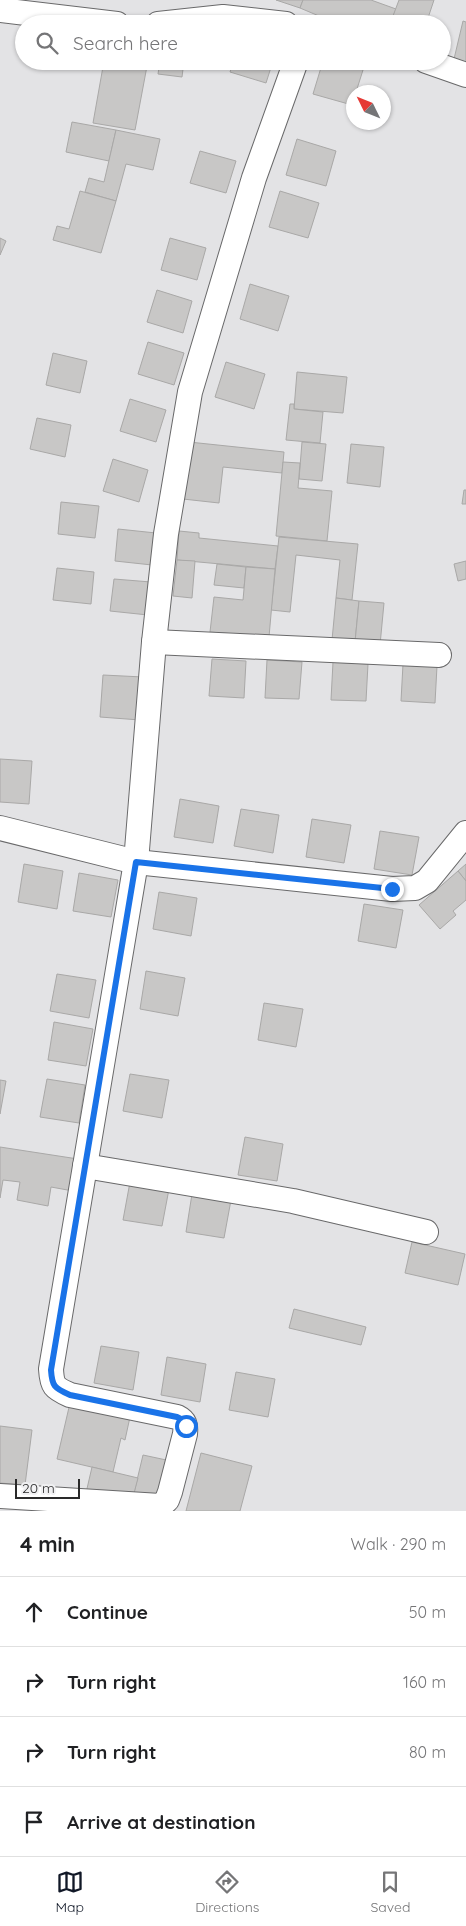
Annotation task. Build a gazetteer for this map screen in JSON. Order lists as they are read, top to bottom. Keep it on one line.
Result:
{"scale_bar":"20 m","north":"top left","page":{"search":"Search here","scale":"20 m","heading":["4 min","Walk · 290 m"],"list":[["Continue","50 m"],["Turn right","160 m"],["Turn right","80 m"],"Arrive at destination"],"nav":["Map","Directions","Saved"]}}
